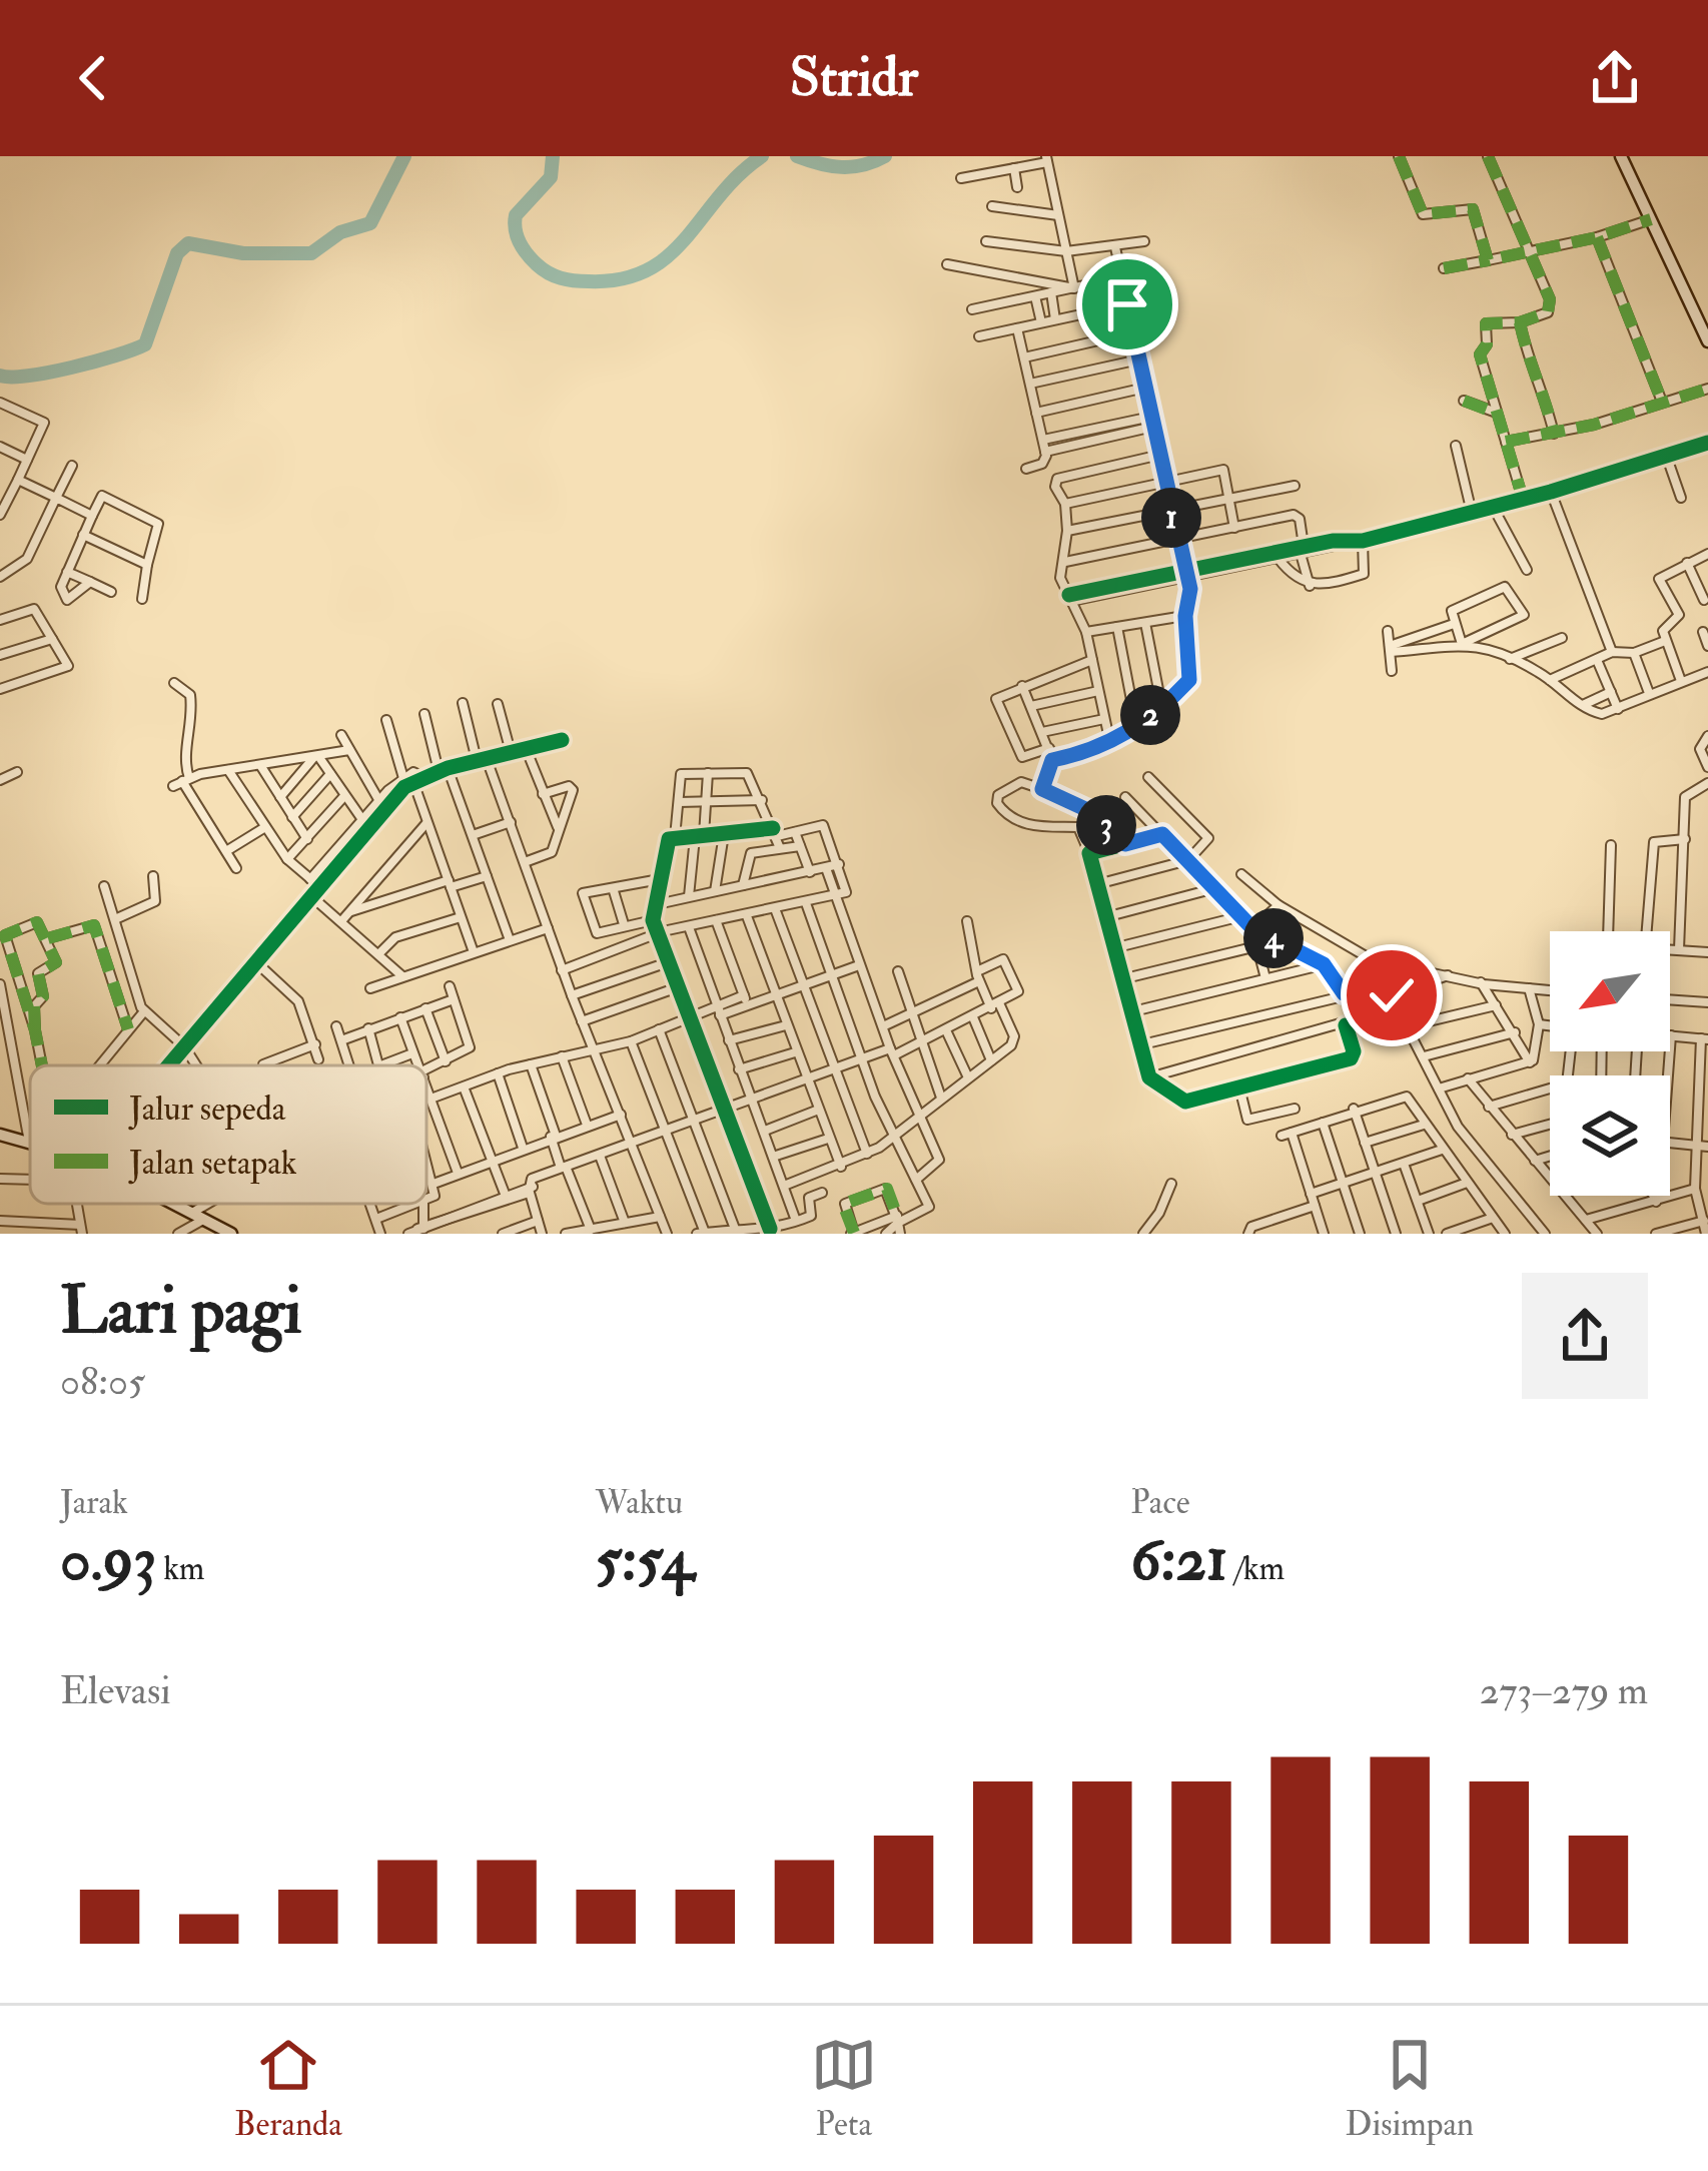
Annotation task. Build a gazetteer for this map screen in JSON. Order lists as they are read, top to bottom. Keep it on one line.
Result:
{"legend":["Jalur sepeda","Jalan setapak"],"north":"bottom left","page":{"header":"Stridr","pins":["1","2","3","4"],"heading":["Lari pagi","08:05"],"stats":[["Jarak","0.93 km"],["Waktu","5:54"],["Pace","6:21 /km"]],"chart":["Elevasi","273–279 m"],"tabs":["Beranda","Peta","Disimpan"]}}
